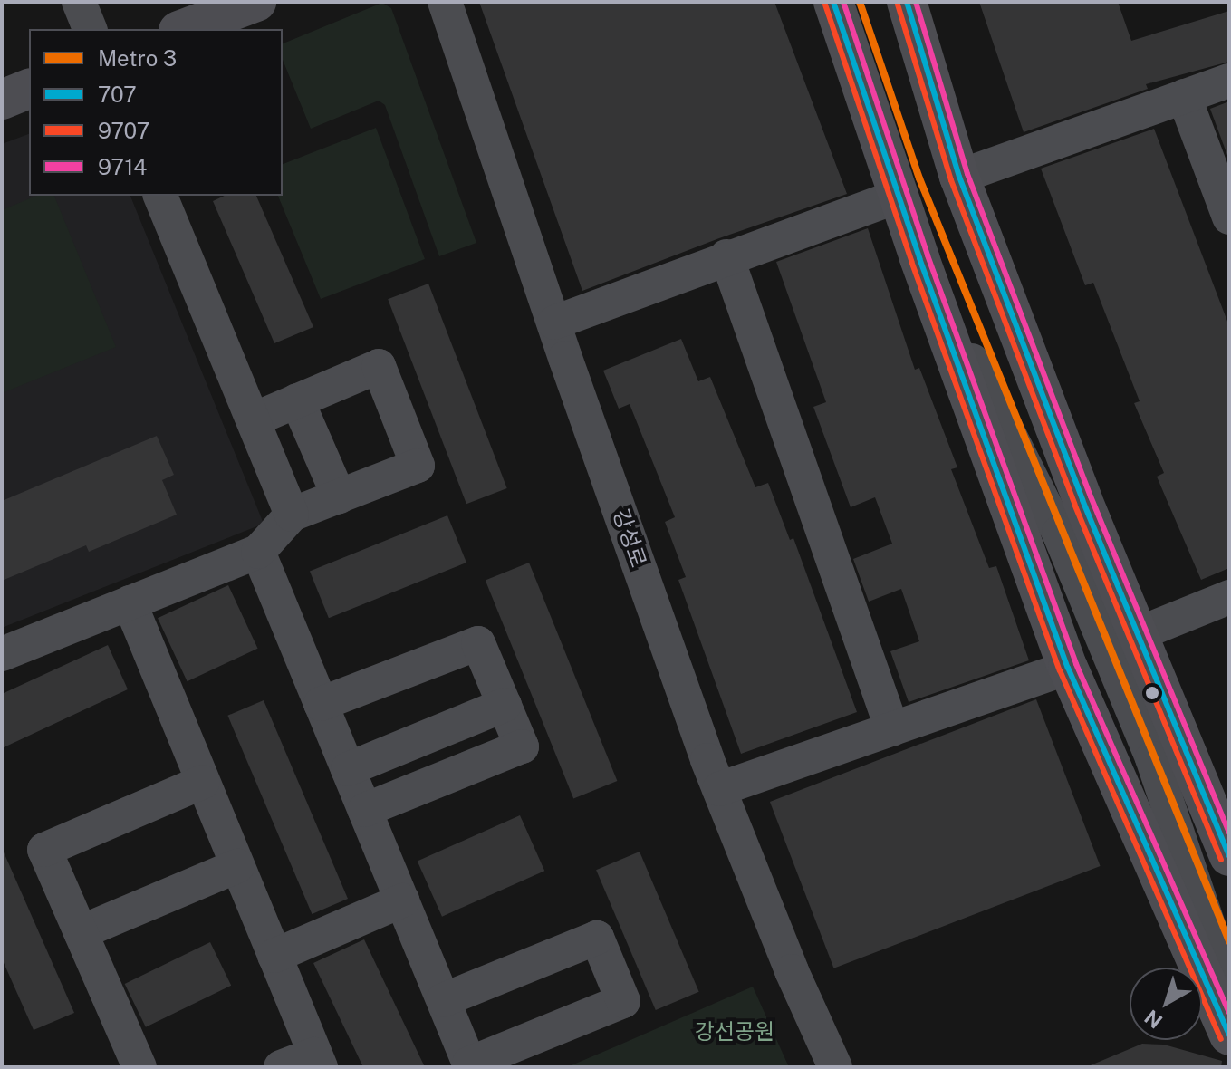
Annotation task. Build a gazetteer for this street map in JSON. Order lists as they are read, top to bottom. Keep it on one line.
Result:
{"streets":{"street":["강성로"]},"parks":["강선공원"],"lines":["metro line 3","transit line 707","transit line 9714","transit line 9707"],"legend":["Metro 3","707","9707","9714"],"north":"bottom left"}
